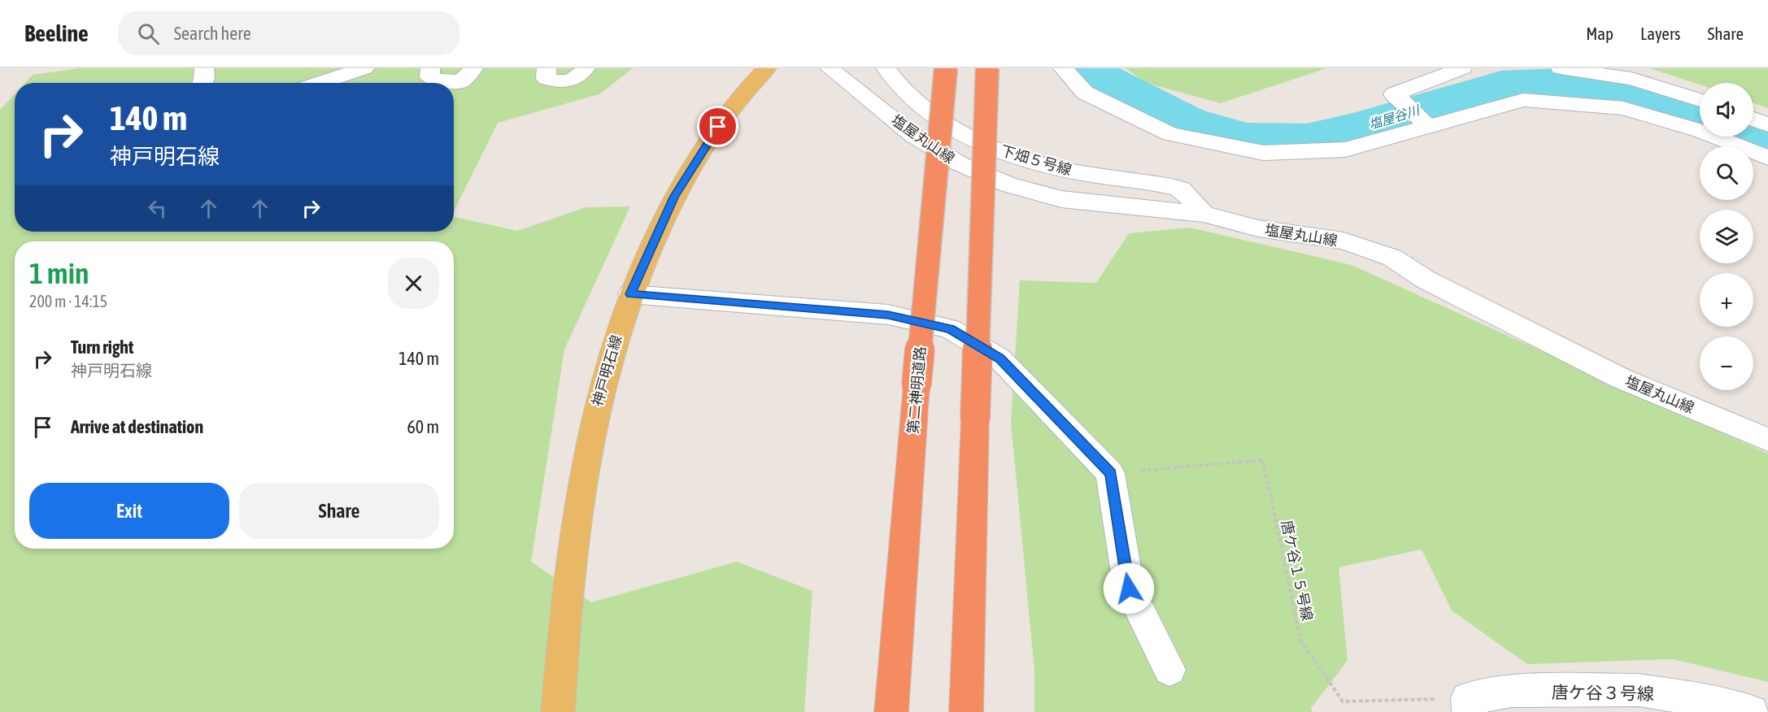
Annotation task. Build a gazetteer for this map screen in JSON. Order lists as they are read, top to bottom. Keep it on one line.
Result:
{"streets":{"highway":["第二神明道路"],"main road":["神戸明石線"],"street":["塩屋丸山線","下畑５号線","唐ケ谷３号線"],"path":["唐ケ谷１５号線"]},"crossings":[["塩屋丸山線","下畑５号線"],["唐ケ谷１５号線","唐ケ谷３号線"]],"water":["塩屋谷川"],"page":{"header":"Beeline","search":"Search here","nav":["Map","Layers","Share"],"map_buttons":["+","−"],"turn":["140 m","神戸明石線"],"heading":["1 min","200 m · 14:15"],"list":[{"name":"Turn right","note":"神戸明石線","value":"140 m"},{"name":"Arrive at destination","value":"60 m"}],"buttons":["Exit","Share"]}}
